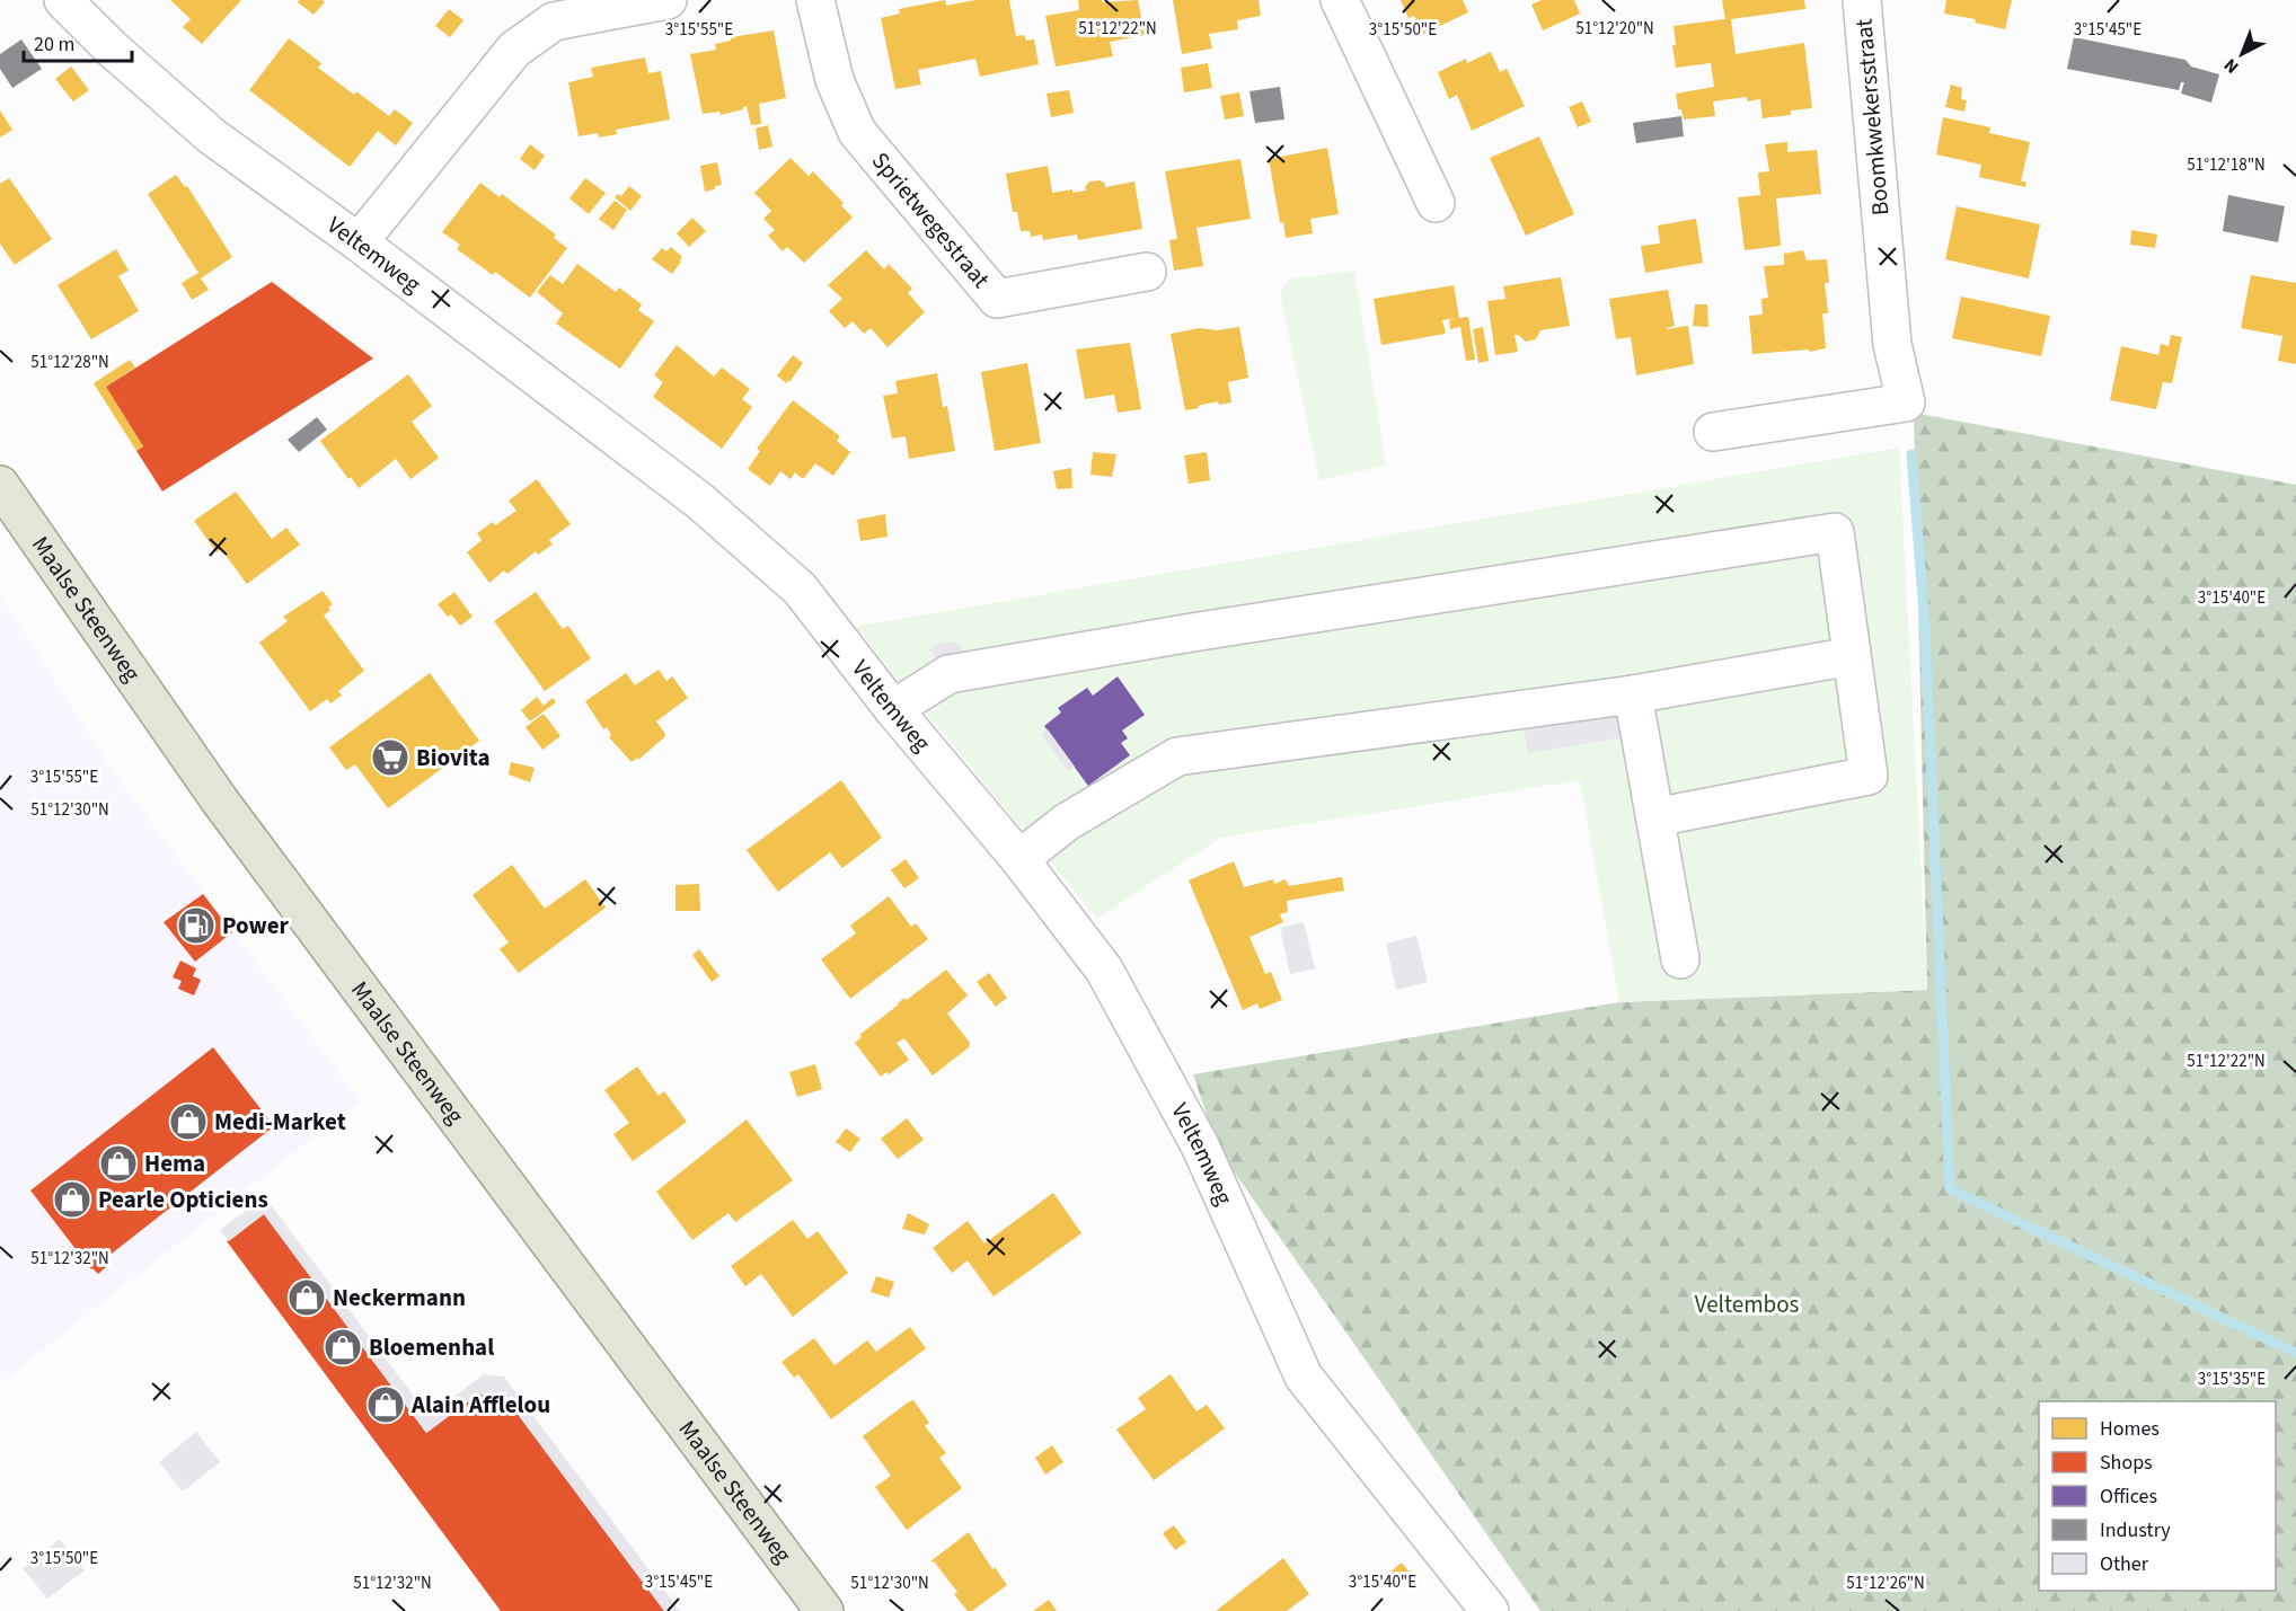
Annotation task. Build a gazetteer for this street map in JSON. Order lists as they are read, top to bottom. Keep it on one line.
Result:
{"streets":{"main road":["Maalse Steenweg"],"street":["Boomkwekersstraat","Sprietwegestraat","Veltemweg"]},"parks":["Veltembos"],"places":{"supermarket":["Biovita"],"fuel station":["Power"],"shop":["Medi-Market","Hema","Pearle Opticiens","Neckermann","Bloemenhal","Alain Afflelou"]},"legend":["Homes","Shops","Offices","Industry","Other"],"scale_bar":"20 m","north":"bottom left","coordinates":["51°12'22\"N","51°12'20\"N","3°15'55\"E","3°15'50\"E","3°15'45\"E","51°12'18\"N","51°12'28\"N","3°15'40\"E","51°12'30\"N","51°12'32\"N","3°15'35\"E","51°12'26\"N"]}
